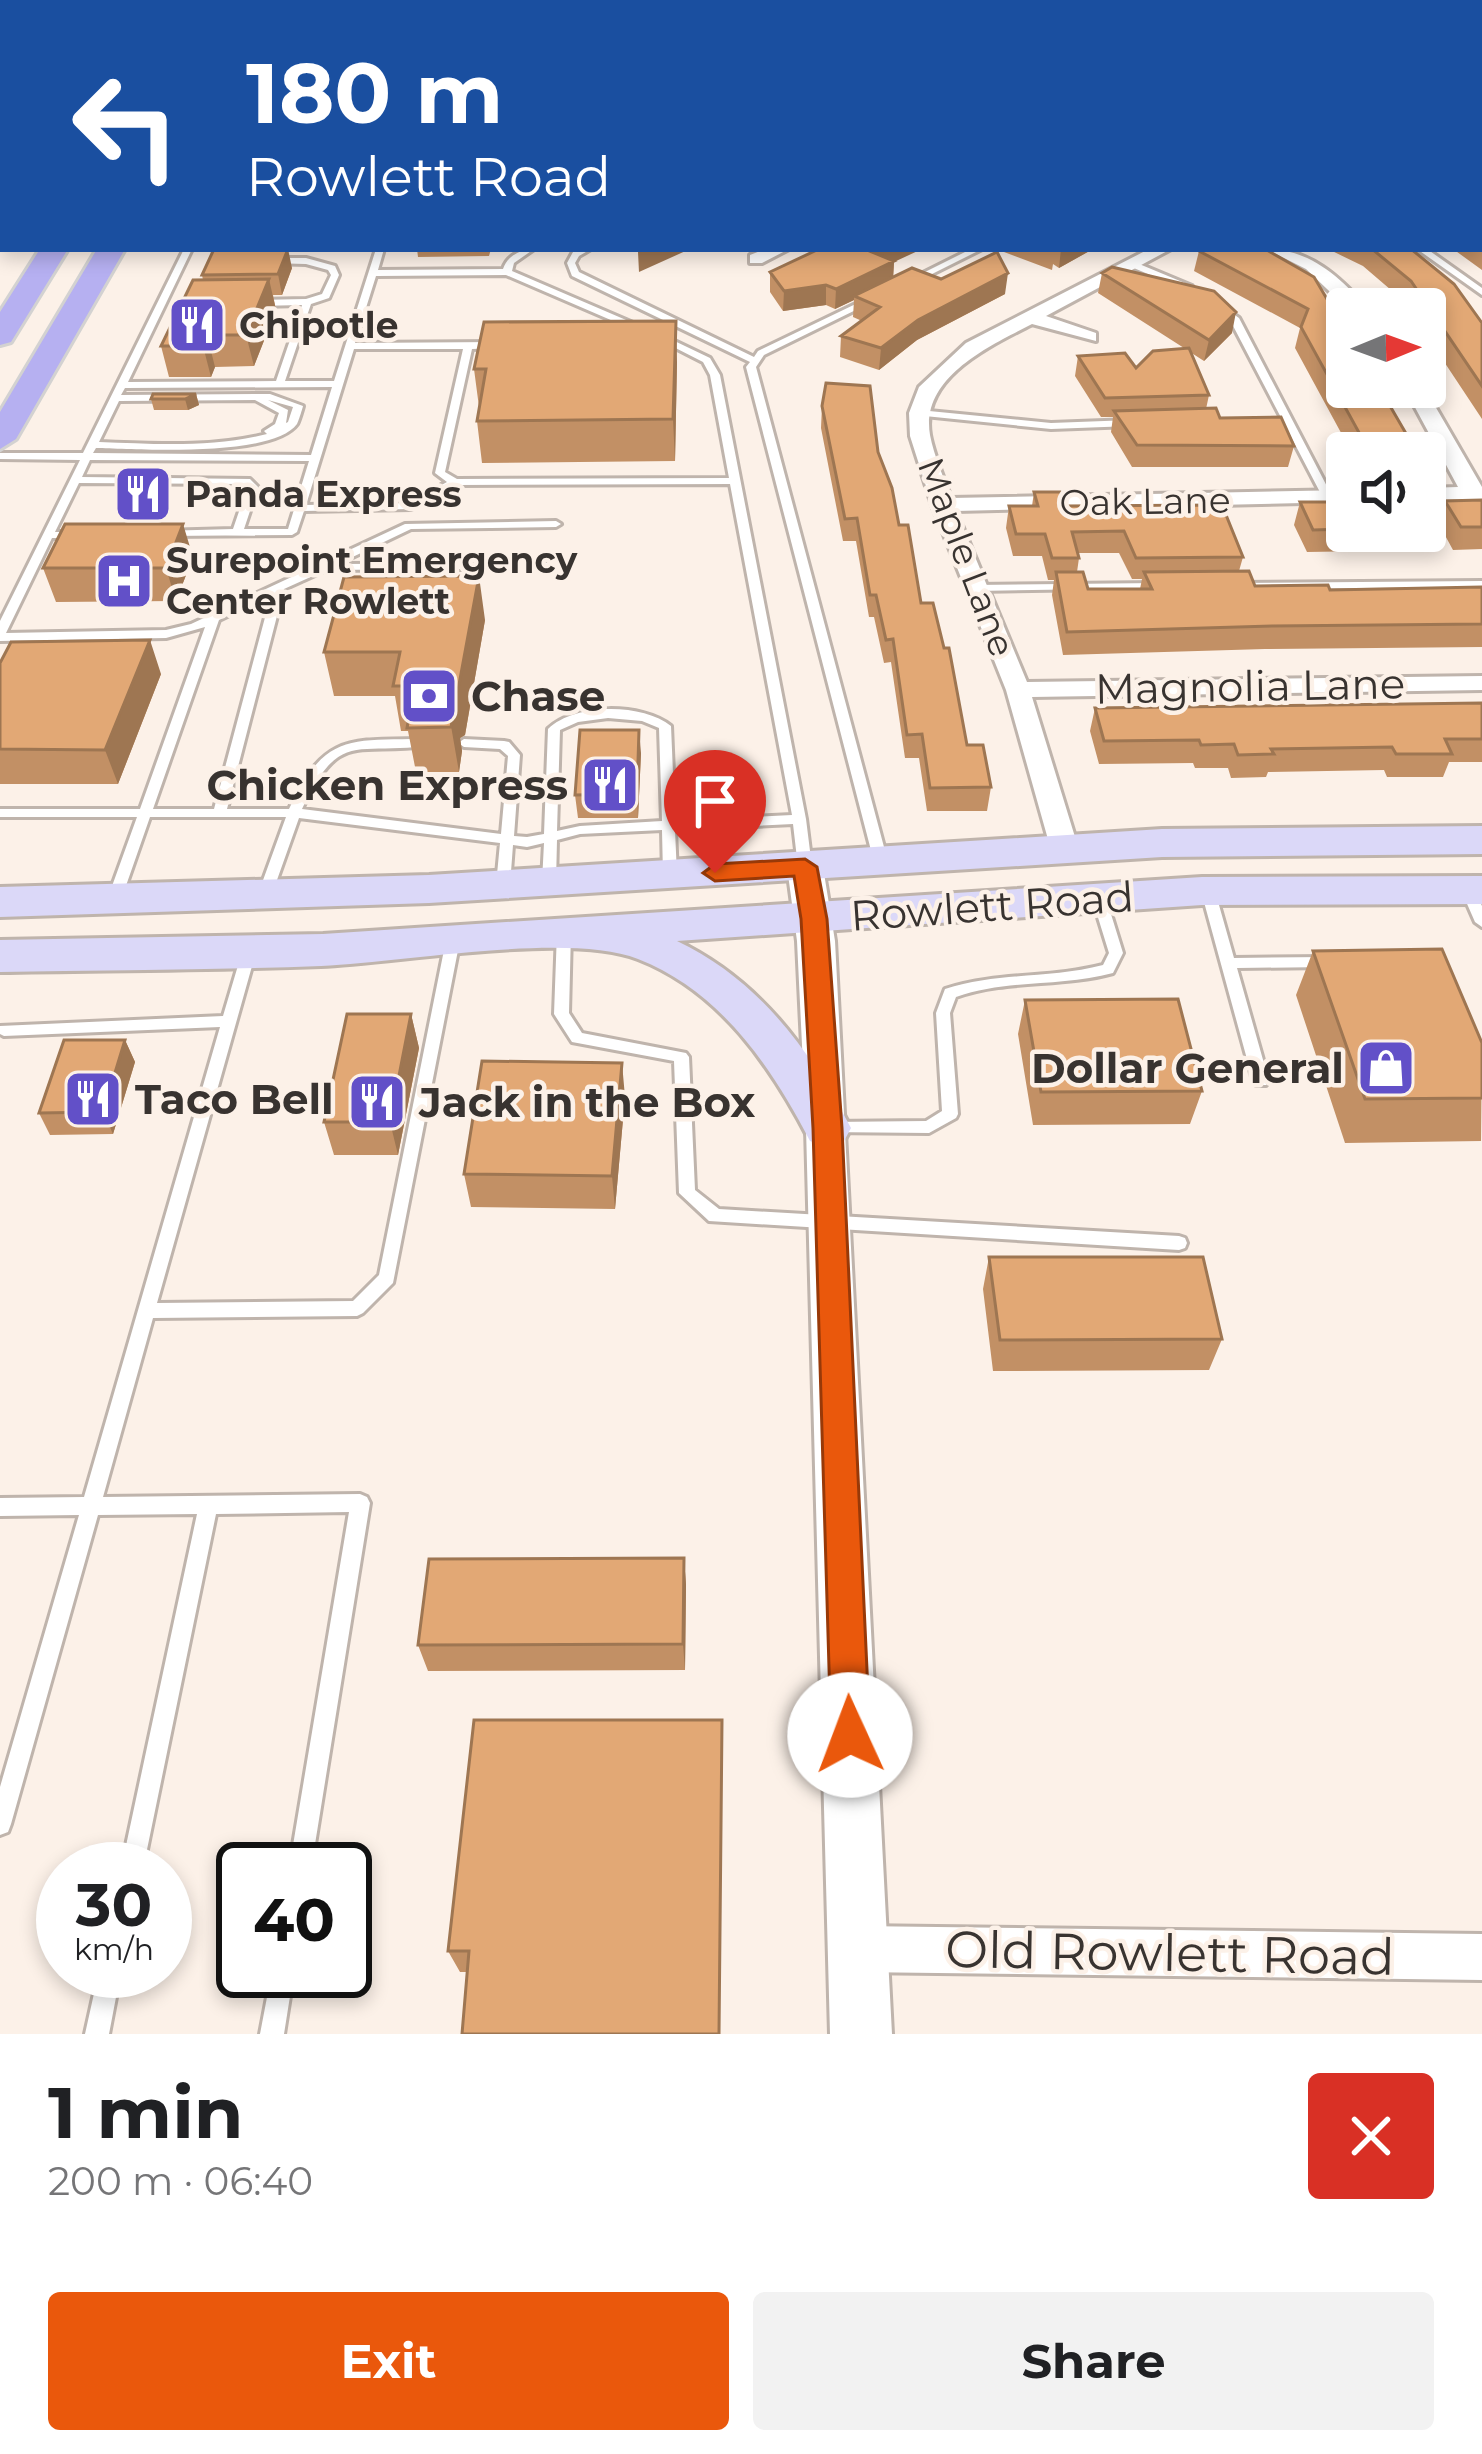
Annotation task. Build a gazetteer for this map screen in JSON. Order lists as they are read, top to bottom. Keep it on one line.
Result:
{"streets":{"main road":["Rowlett Road"],"street":["Oak Lane","Maple Lane","Magnolia Lane","Old Rowlett Road"]},"crossings":[["Oak Lane","Maple Lane"],["Maple Lane","Magnolia Lane"],["Maple Lane","Rowlett Road"]],"places":{"restaurant":["Chipotle","Panda Express","Chicken Express","Taco Bell","Jack in the Box"],"hospital":["Surepoint Emergency Center Rowlett"],"bank":["Chase"],"shop":["Dollar General"]},"north":"right","page":{"turn":["180 m","Rowlett Road"],"speed":"30 km/h","limit":"40","heading":["1 min","200 m · 06:40"],"buttons":["Exit","Share"]}}
